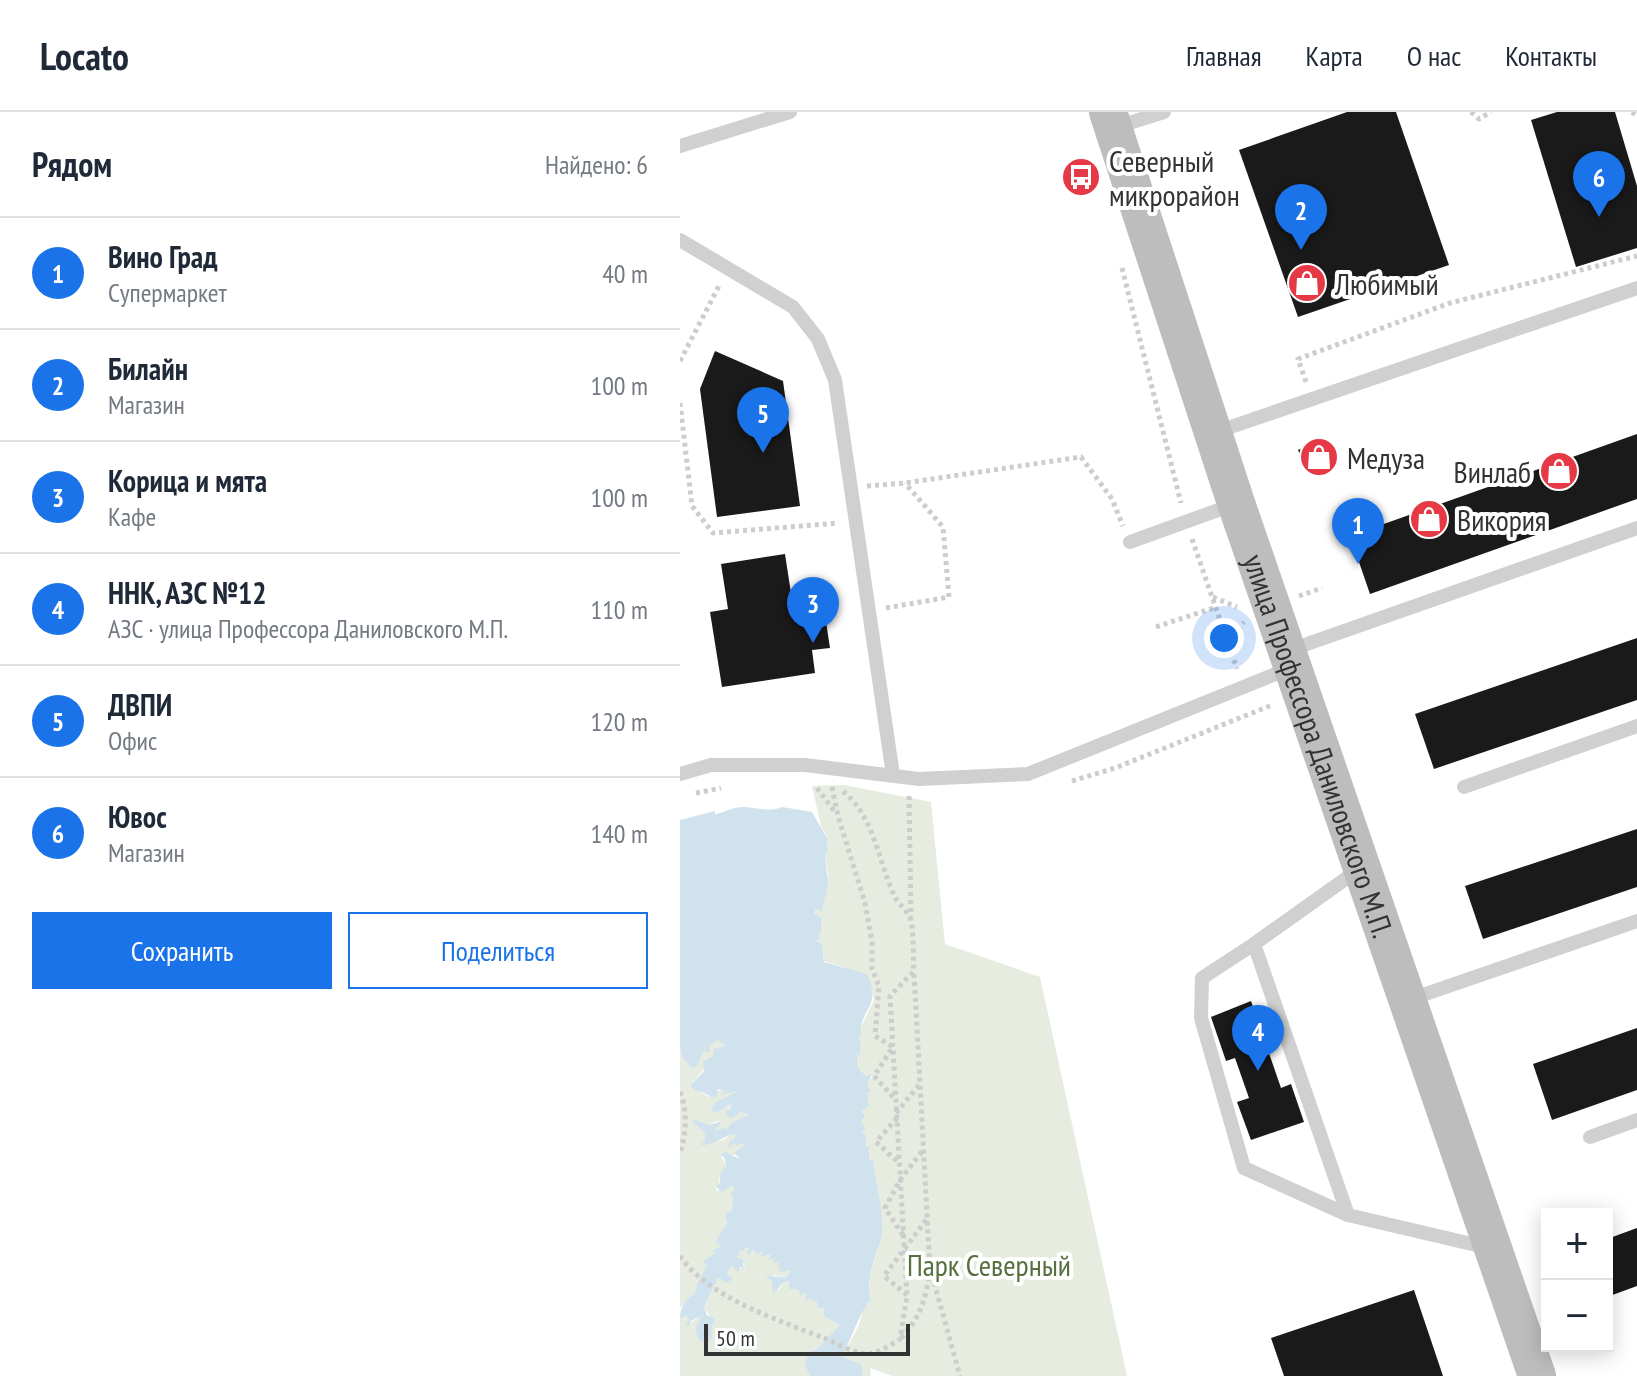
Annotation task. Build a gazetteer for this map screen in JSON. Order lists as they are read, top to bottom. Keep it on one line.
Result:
{"streets":{"main road":["улица Профессора Даниловского М.П."]},"parks":["Парк Северный"],"places":{"bus stop":["Северный микрорайон"],"shop":["Любимый","Медуза","Винлаб","Викория"]},"scale_bar":"50 m","page":{"header":"Locato","nav":["Главная","Карта","О нас","Контакты"],"heading":["Рядом","Найдено: 6"],"pins":["6","2","5","1","3","4"],"list":[{"mark":"1","name":"Вино Град","note":"Супермаркет","value":"40 m"},{"mark":"2","name":"Билайн","note":"Магазин","value":"100 m"},{"mark":"3","name":"Корица и мята","note":"Кафе","value":"100 m"},{"mark":"4","name":"ННК, АЗС №12","note":"АЗС · улица Профессора Даниловского М.П.","value":"110 m"},{"mark":"5","name":"ДВПИ","note":"Офис","value":"120 m"},{"mark":"6","name":"Ювос","note":"Магазин","value":"140 m"}],"buttons":["Сохранить","Поделиться"],"map_buttons":["+","−"],"scale":"50 m"}}
